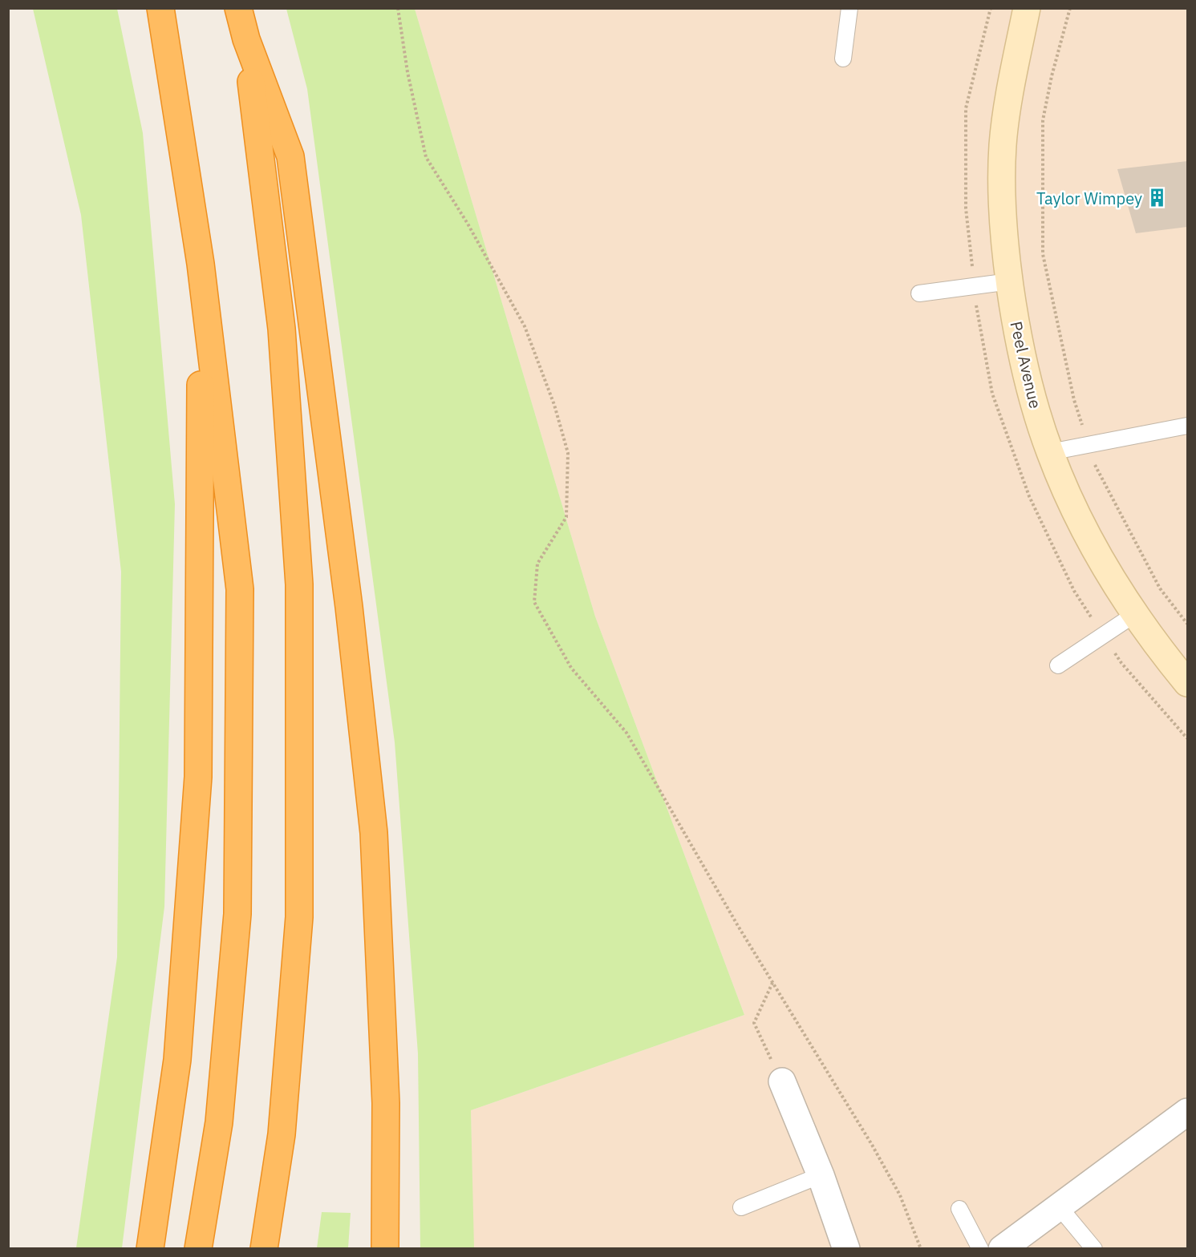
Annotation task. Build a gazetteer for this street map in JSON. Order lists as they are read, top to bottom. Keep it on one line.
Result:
{"streets":{"street":["Peel Avenue"]},"places":{"building":["Taylor Wimpey"]}}
